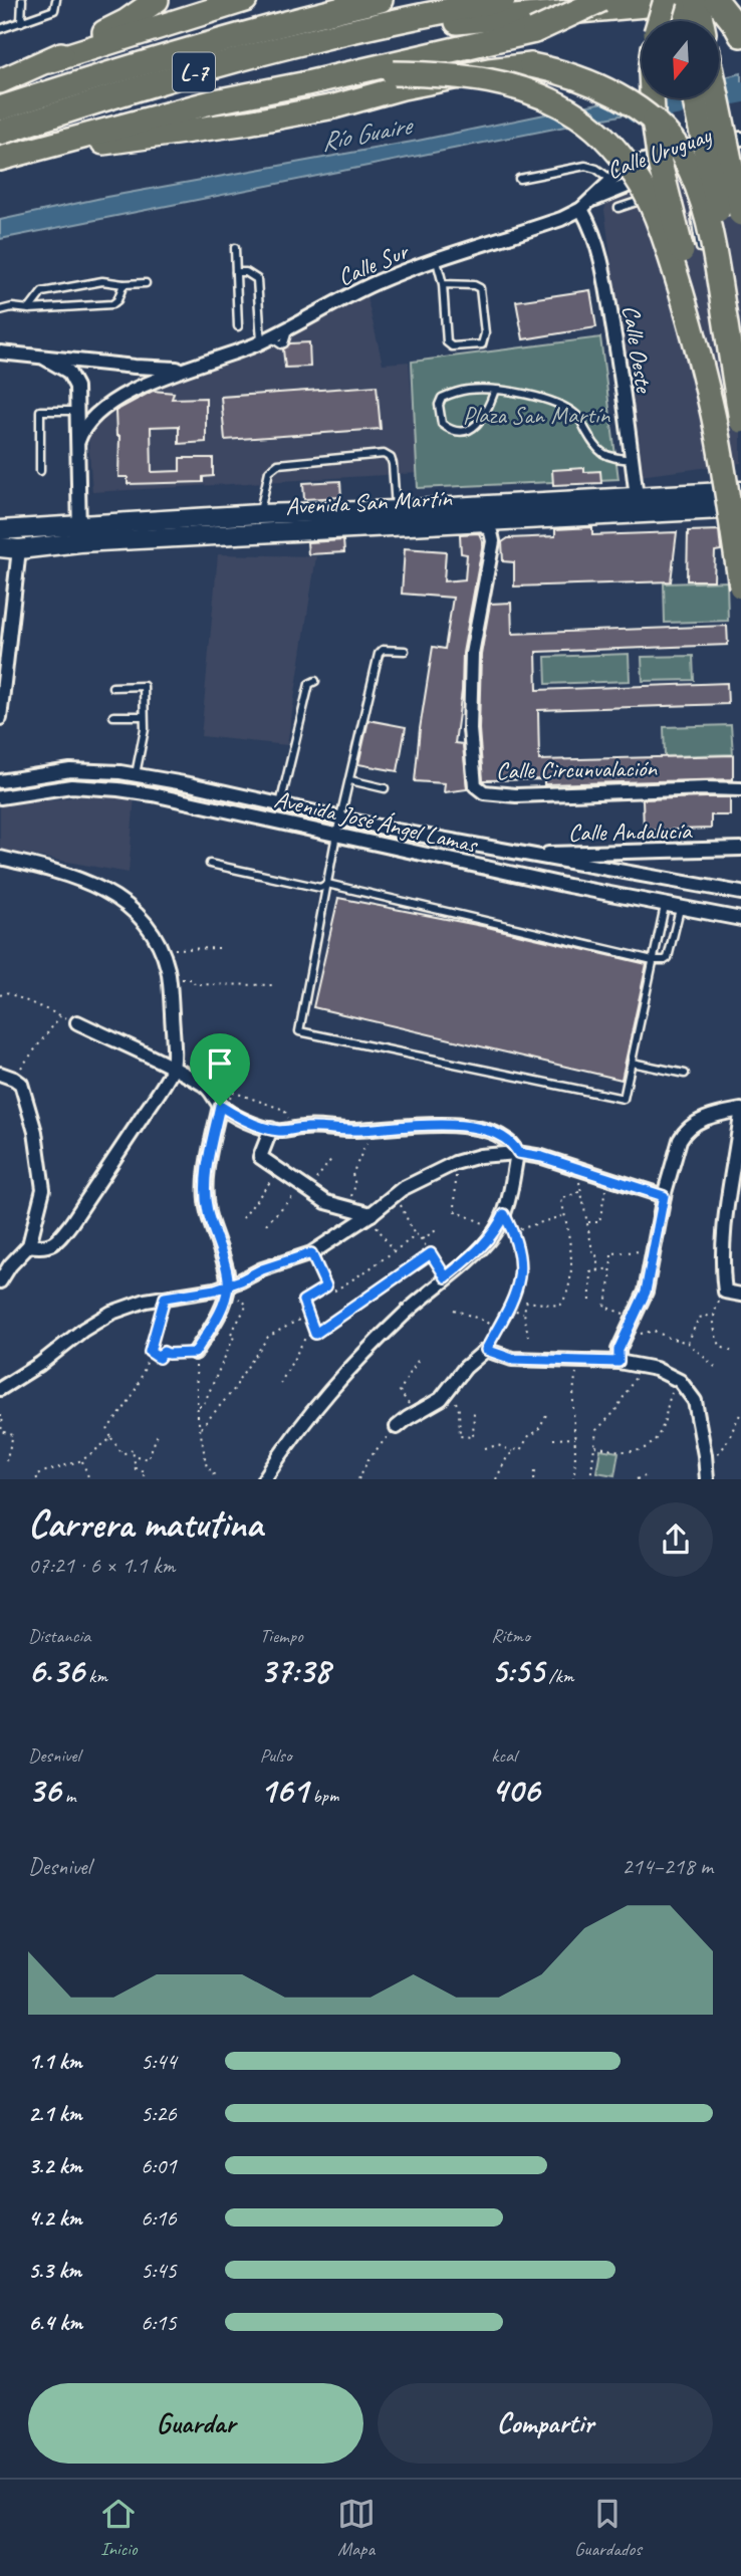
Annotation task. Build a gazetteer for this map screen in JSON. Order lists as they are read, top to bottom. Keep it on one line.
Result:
{"streets":{"highway":["L-7"],"main road":["Avenida San Martín"],"street":["Calle Uruguay","Calle Sur","Calle Oeste","Calle Circunvalación","Avenida José Ángel Lamas","Calle Andalucía"]},"crossings":[["Calle Uruguay","Calle Sur"],["Calle Uruguay","Calle Oeste"],["Calle Sur","Calle Oeste"],["Calle Oeste","Avenida San Martín"],["Avenida San Martín","Calle Circunvalación"],["Avenida José Ángel Lamas","Calle Andalucía"]],"water":["Río Guaire"],"parks":["Plaza San Martín"],"north":"bottom","page":{"heading":["Carrera matutina","07:21 · 6 × 1.1 km"],"stats":[["Distancia","6.36 km"],["Tiempo","37:38"],["Ritmo","5:55 /km"],["Desnivel","36 m"],["Pulso","161 bpm"],["kcal","406"]],"chart":["Desnivel","214–218 m"],"list":[{"name":"1.1 km","note":"5:44"},{"name":"2.1 km","note":"5:26"},{"name":"3.2 km","note":"6:01"},{"name":"4.2 km","note":"6:16"},{"name":"5.3 km","note":"5:45"},{"name":"6.4 km","note":"6:15"}],"buttons":["Guardar","Compartir"],"tabs":["Inicio","Mapa","Guardados"]}}
